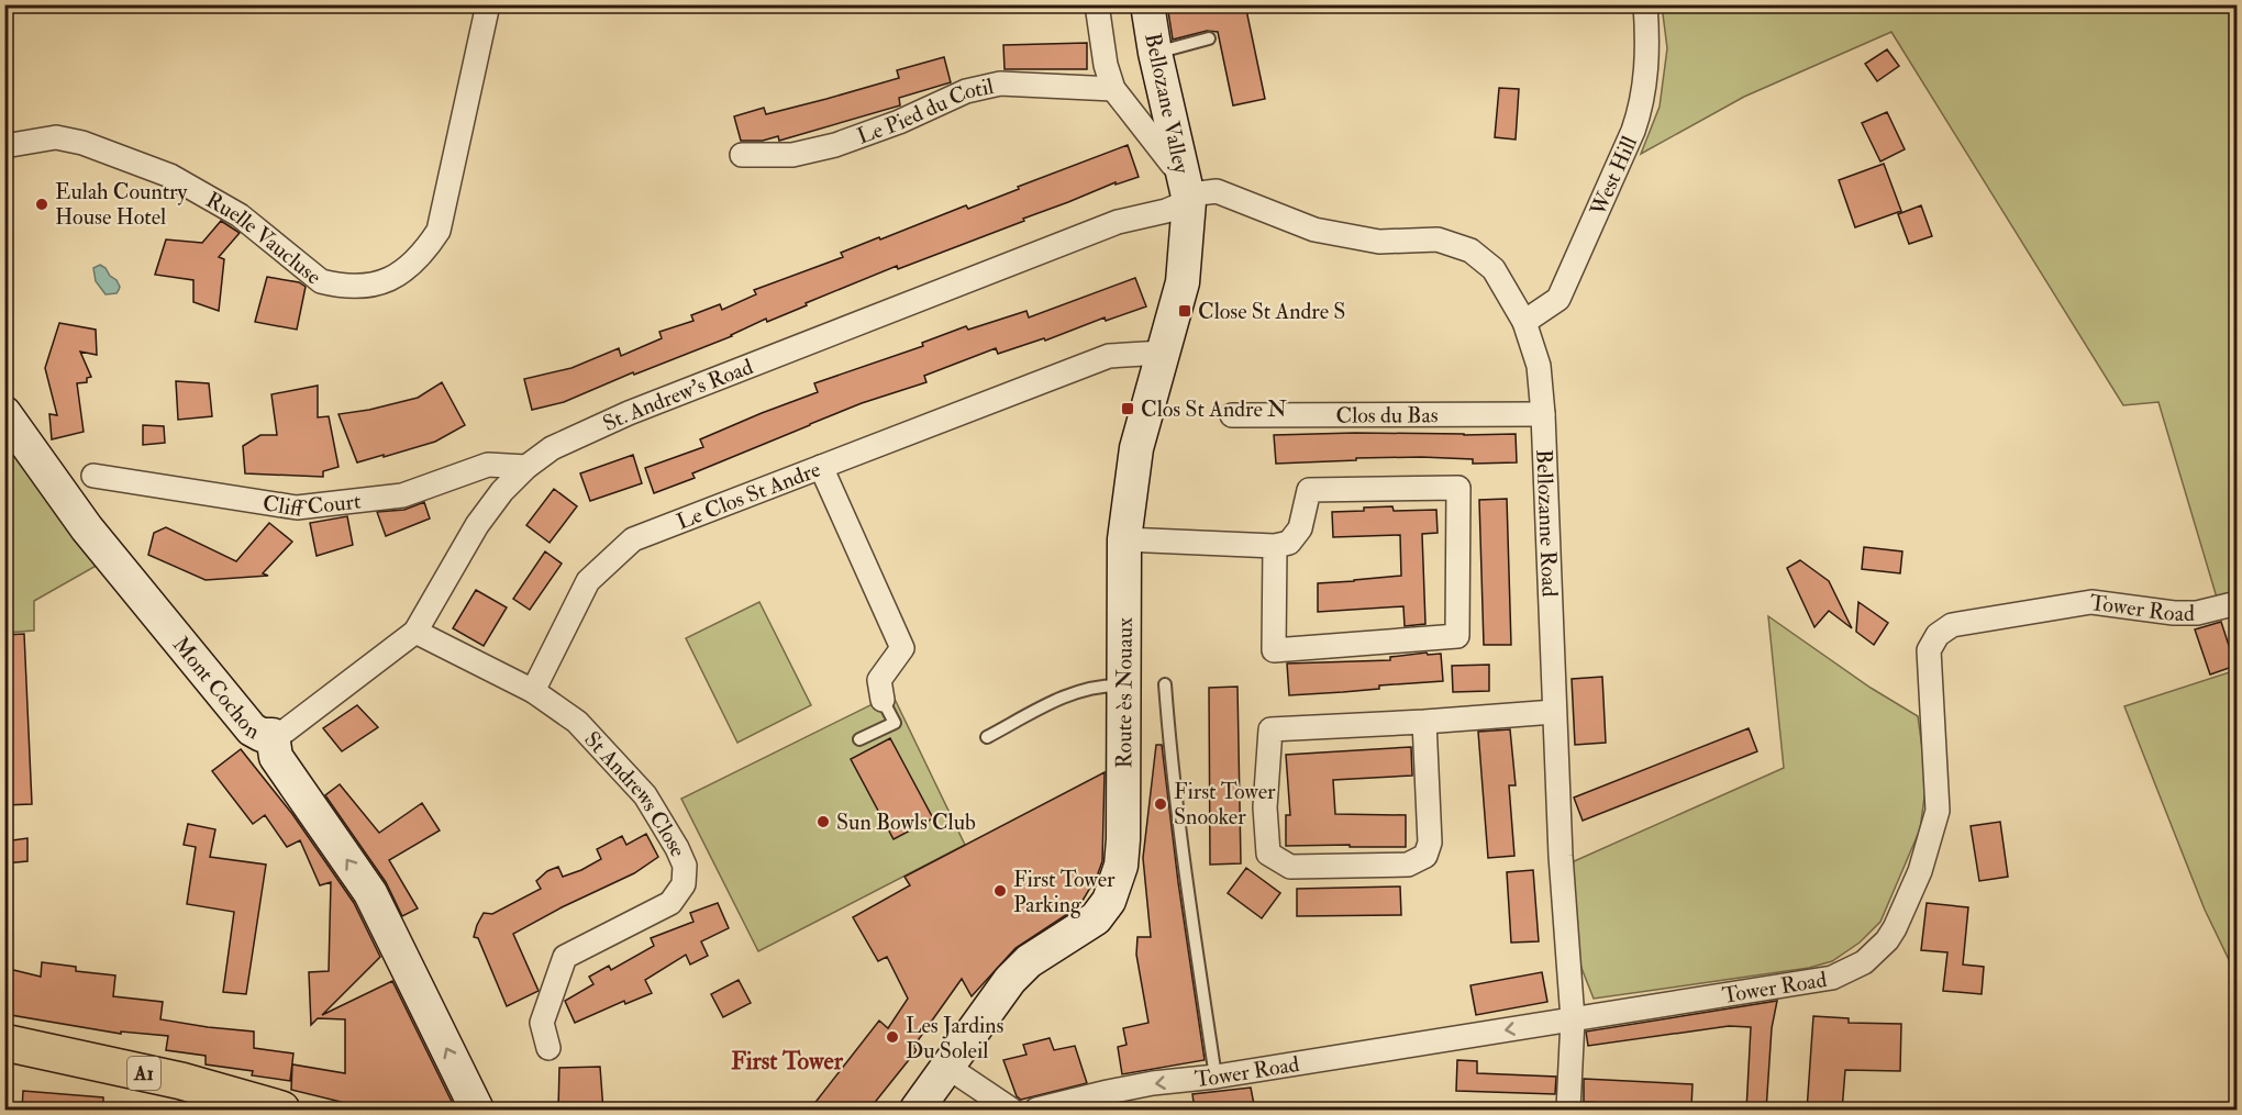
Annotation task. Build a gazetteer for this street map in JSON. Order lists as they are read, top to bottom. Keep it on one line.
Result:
{"streets":{"main road":["A1"],"street":["Bellozane Valley","Le Pied du Cotil","West Hill","Ruelle Vaucluse","St. Andrew's Road","Clos du Bas","Le Clos St Andre","Cliff Court","Bellozanne Road","Tower Road","Mont Cochon","Route ès Nouaux","St Andrews Close"]},"crossings":[["Bellozane Valley","St. Andrew's Road"],["Bellozane Valley","Bellozanne Road"],["Bellozane Valley","Route ès Nouaux"],["West Hill","Bellozanne Road"],["St. Andrew's Road","Cliff Court"],["St. Andrew's Road","Bellozanne Road"],["St. Andrew's Road","Mont Cochon"],["St. Andrew's Road","Route ès Nouaux"],["Clos du Bas","Bellozanne Road"],["Le Clos St Andre","Route ès Nouaux"],["Le Clos St Andre","St Andrews Close"],["Bellozanne Road","Tower Road"],["Bellozanne Road","Route ès Nouaux"]],"one_way":["Tower Road","Mont Cochon"],"districts":["First Tower"],"places":{"other":["Eulah Country House Hotel","First Tower Snooker","Sun Bowls Club","First Tower Parking","Les Jardins Du Soleil"],"transit":["Close St Andre S","Clos St Andre N"]}}
